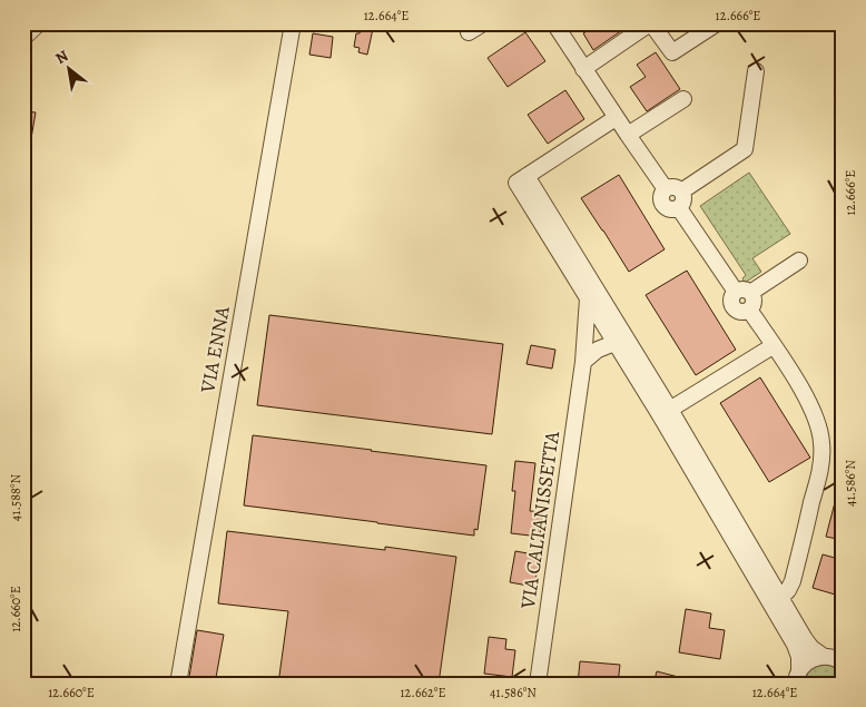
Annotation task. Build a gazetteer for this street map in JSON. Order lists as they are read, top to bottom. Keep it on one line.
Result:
{"streets":{"street":["VIA ENNA","VIA CALTANISSETTA"]},"north":"top left","coordinates":["12.664°E","12.666°E","41.586°N","41.588°N","12.660°E","12.662°E"]}
